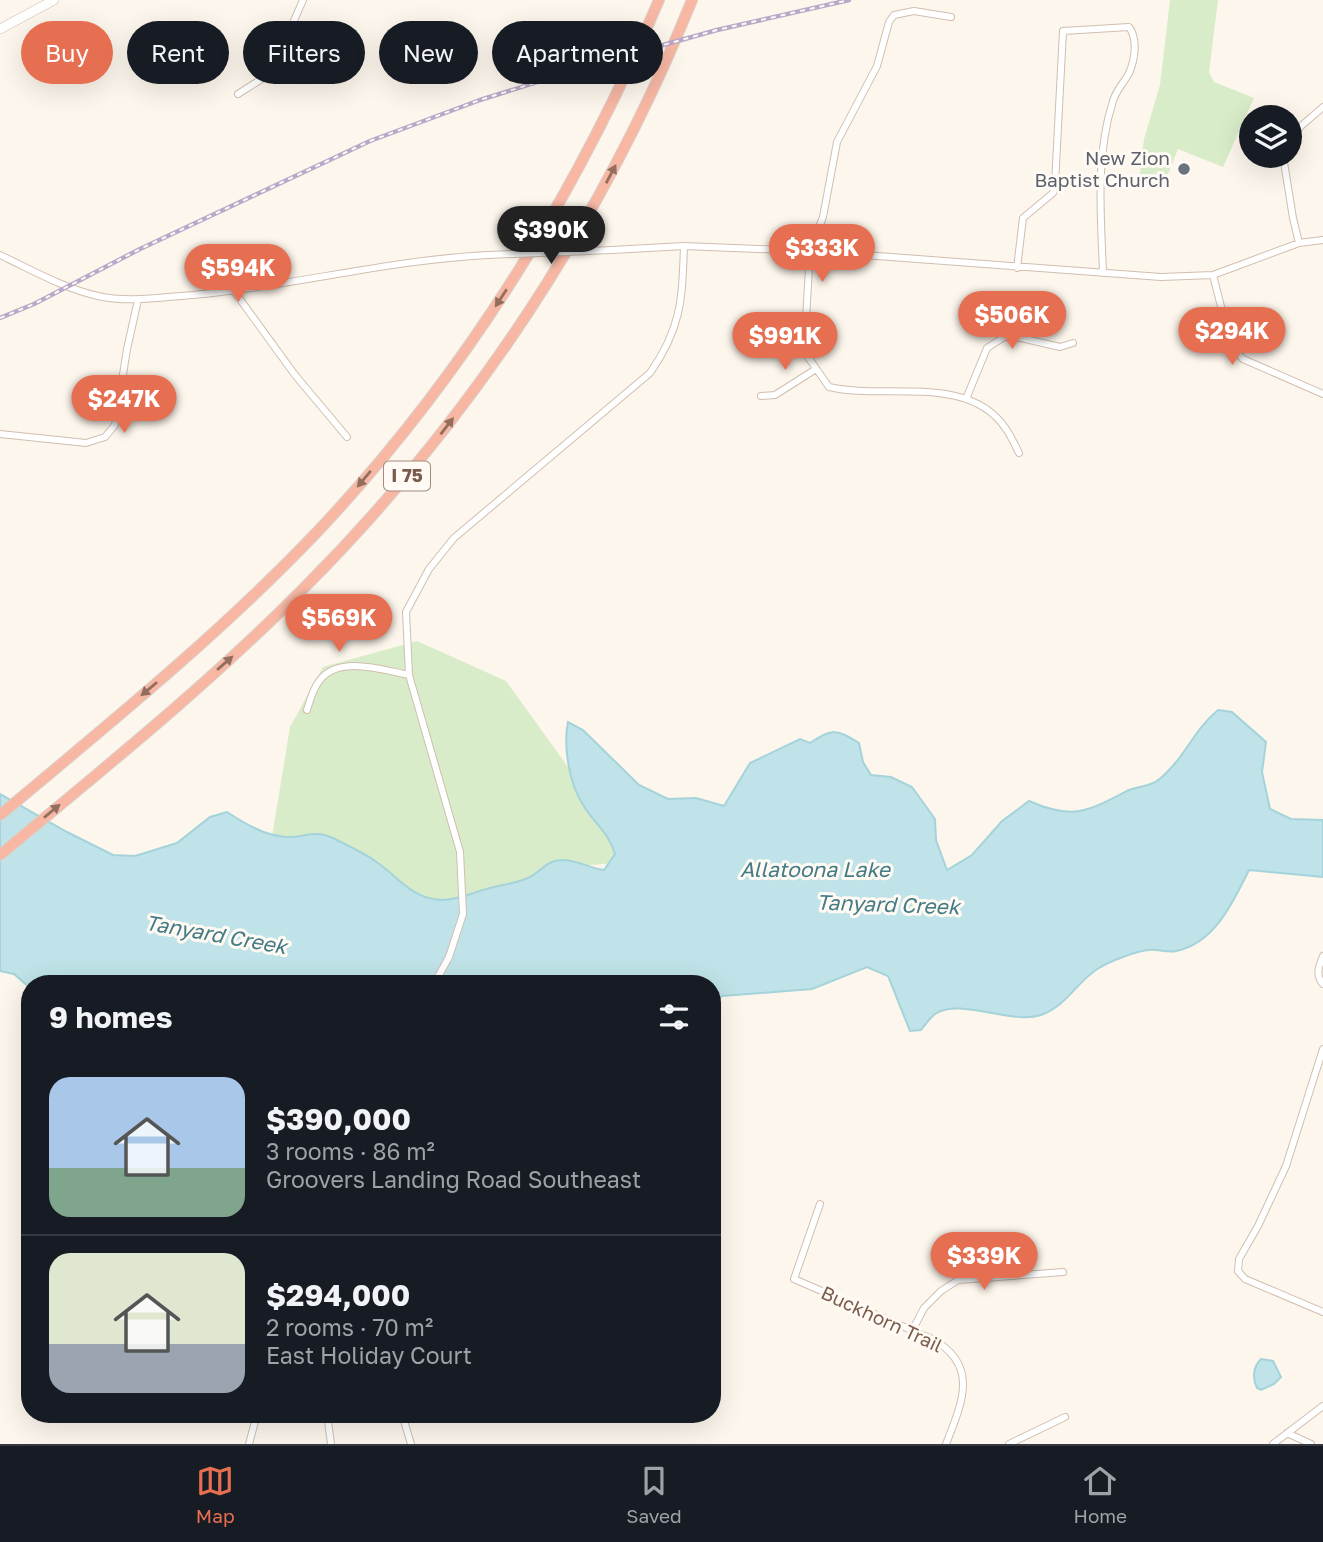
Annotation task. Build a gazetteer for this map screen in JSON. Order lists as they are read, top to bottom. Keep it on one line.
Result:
{"streets":{"highway":["I 75"],"street":["Buckhorn Trail"]},"water":["Allatoona Lake","Tanyard Creek"],"places":["New Zion Baptist Church"],"page":{"chip":["Buy","Rent","Filters","New","Apartment"],"price":["$390K","$333K","$594K","$506K","$294K","$991K","$247K","$569K","$339K"],"heading":"9 homes","list":[{"name":"$390,000","note":"3 rooms · 86 m² · Groovers Landing Road Southeast"},{"name":"$294,000","note":"2 rooms · 70 m² · East Holiday Court"}],"tabs":["Map","Saved","Home"]}}
